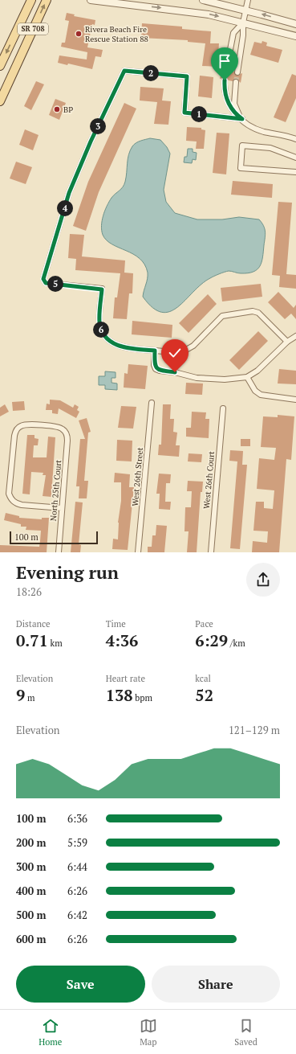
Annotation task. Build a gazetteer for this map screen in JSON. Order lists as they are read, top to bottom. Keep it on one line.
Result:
{"streets":{"main road":["SR 708"],"street":["West 26th Street","West 26th Court","North 25th Court"]},"places":["Rivera Beach Fire Rescue Station 88","BP"],"scale_bar":"100 m","page":{"pins":["2","1","3","4","5","6"],"scale":"100 m","heading":["Evening run","18:26"],"stats":[["Distance","0.71 km"],["Time","4:36"],["Pace","6:29 /km"],["Elevation","9 m"],["Heart rate","138 bpm"],["kcal","52"]],"chart":["Elevation","121–129 m"],"list":[{"name":"100 m","note":"6:36"},{"name":"200 m","note":"5:59"},{"name":"300 m","note":"6:44"},{"name":"400 m","note":"6:26"},{"name":"500 m","note":"6:42"},{"name":"600 m","note":"6:26"}],"buttons":["Save","Share"],"tabs":["Home","Map","Saved"]}}
